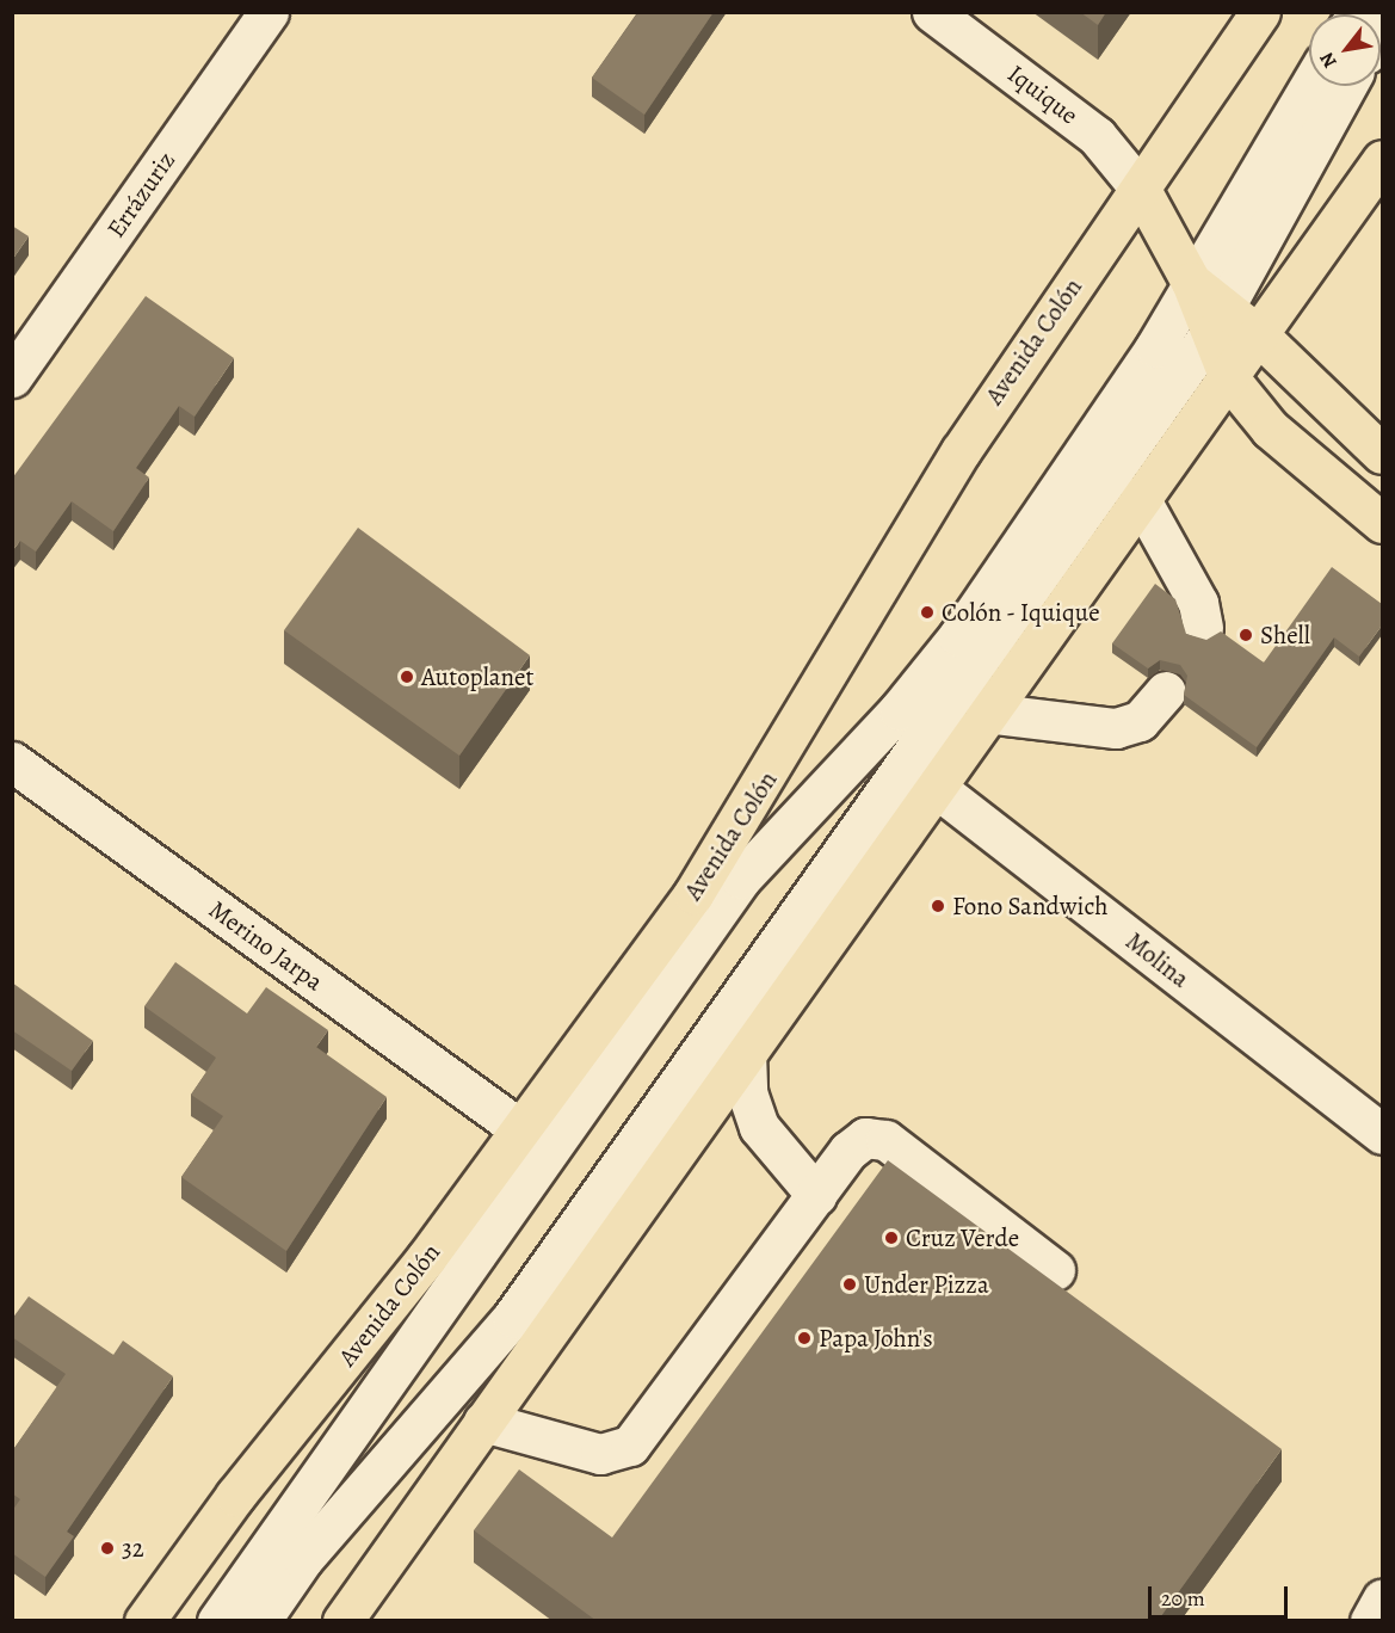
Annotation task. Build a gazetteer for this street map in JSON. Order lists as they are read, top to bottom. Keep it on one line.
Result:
{"streets":{"main road":["Avenida Colón"],"street":["Iquique","Errázuriz","Merino Jarpa","Molina"]},"crossings":[["Iquique","Avenida Colón"],["Avenida Colón","Merino Jarpa"]],"places":["Colón - Iquique","Shell","Autoplanet","Fono Sandwich","Cruz Verde","Under Pizza","Papa John's","32"],"scale_bar":"20 m","north":"bottom left"}
